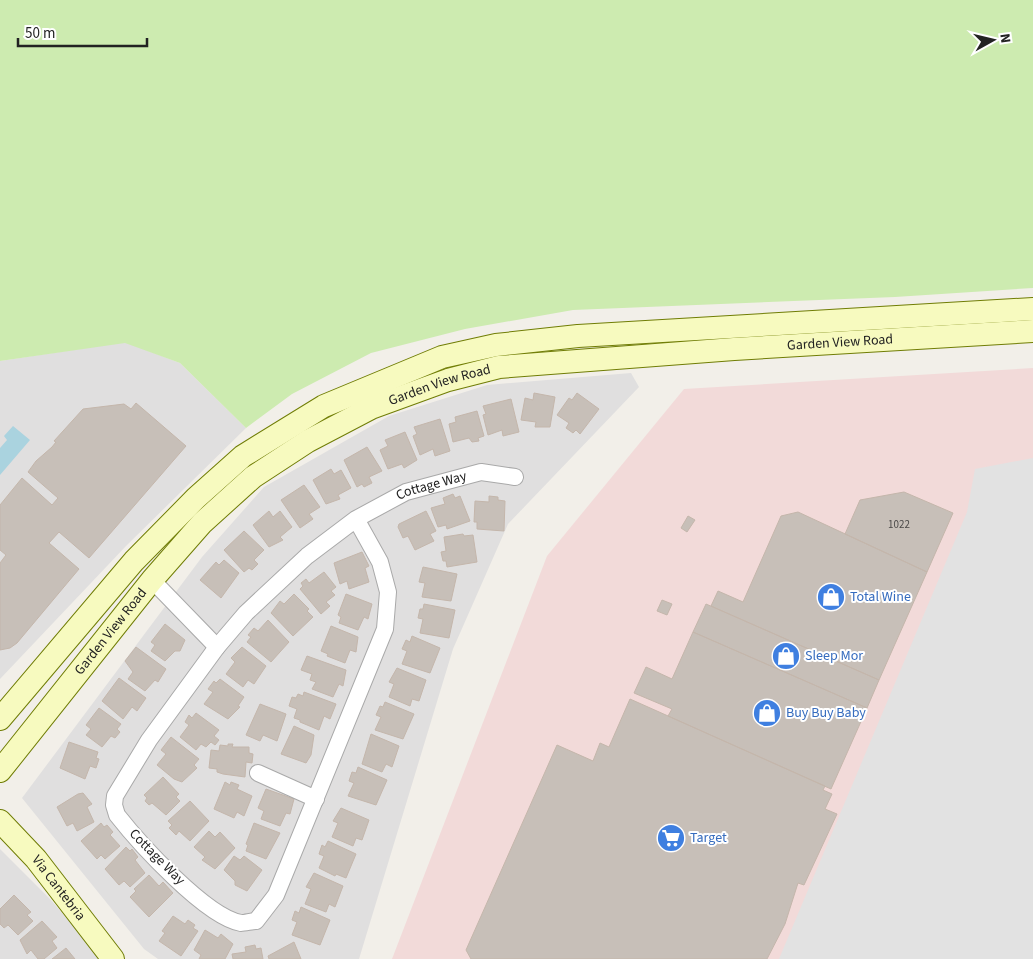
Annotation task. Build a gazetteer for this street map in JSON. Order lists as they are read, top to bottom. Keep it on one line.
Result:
{"streets":{"main road":["Garden View Road","Via Cantebria"],"street":["Cottage Way"]},"places":{"shop":["Total Wine","Sleep Mor","Buy Buy Baby"],"supermarket":["Target"]},"house_numbers":["1022"],"scale_bar":"50 m","north":"right"}
